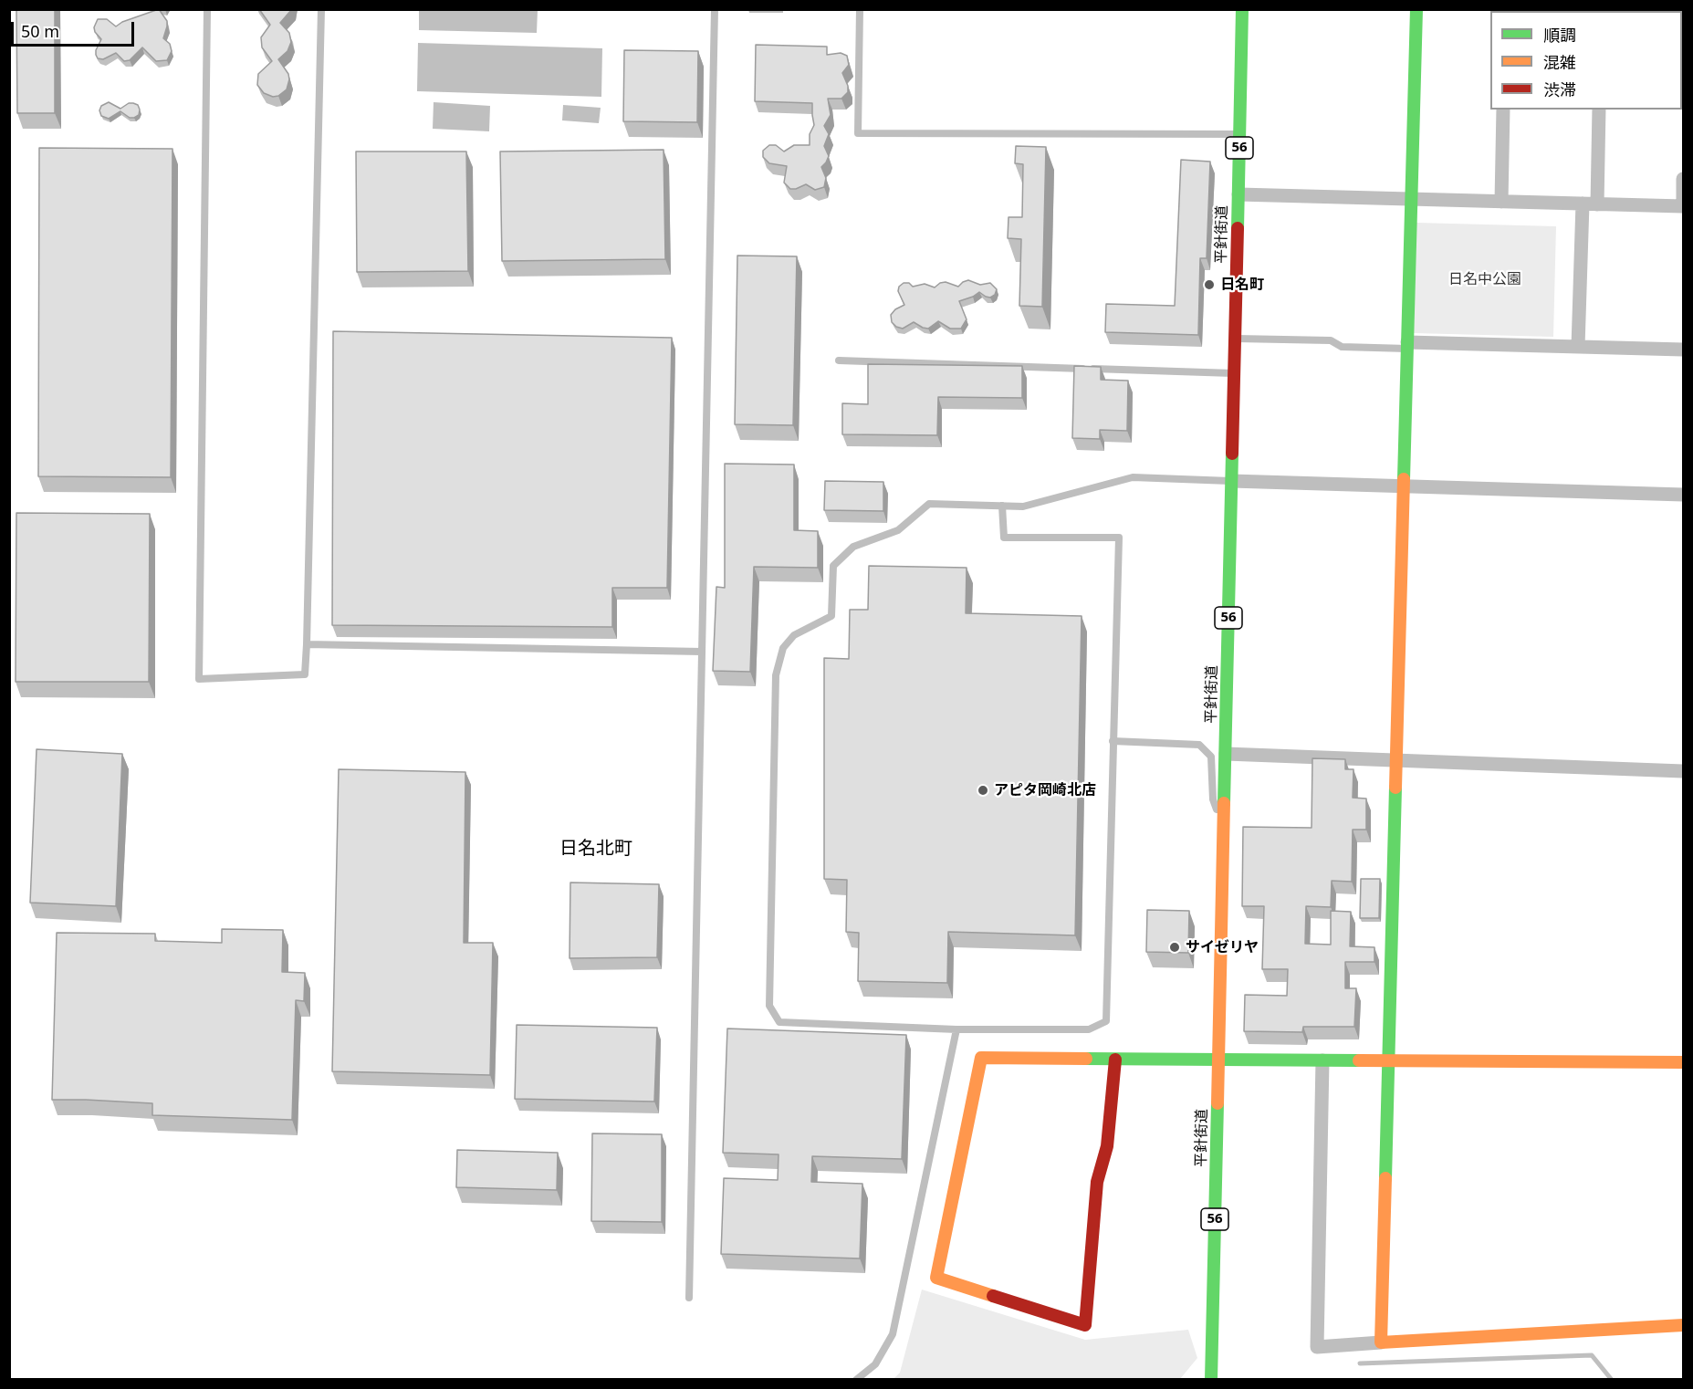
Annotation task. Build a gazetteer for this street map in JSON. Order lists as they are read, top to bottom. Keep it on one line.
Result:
{"streets":{"street":["56","平針街道"]},"districts":["日名北町"],"parks":["日名中公園"],"places":["日名町","アピタ岡崎北店","サイゼリヤ"],"legend":["順調","混雑","渋滞"],"scale_bar":"50 m"}
